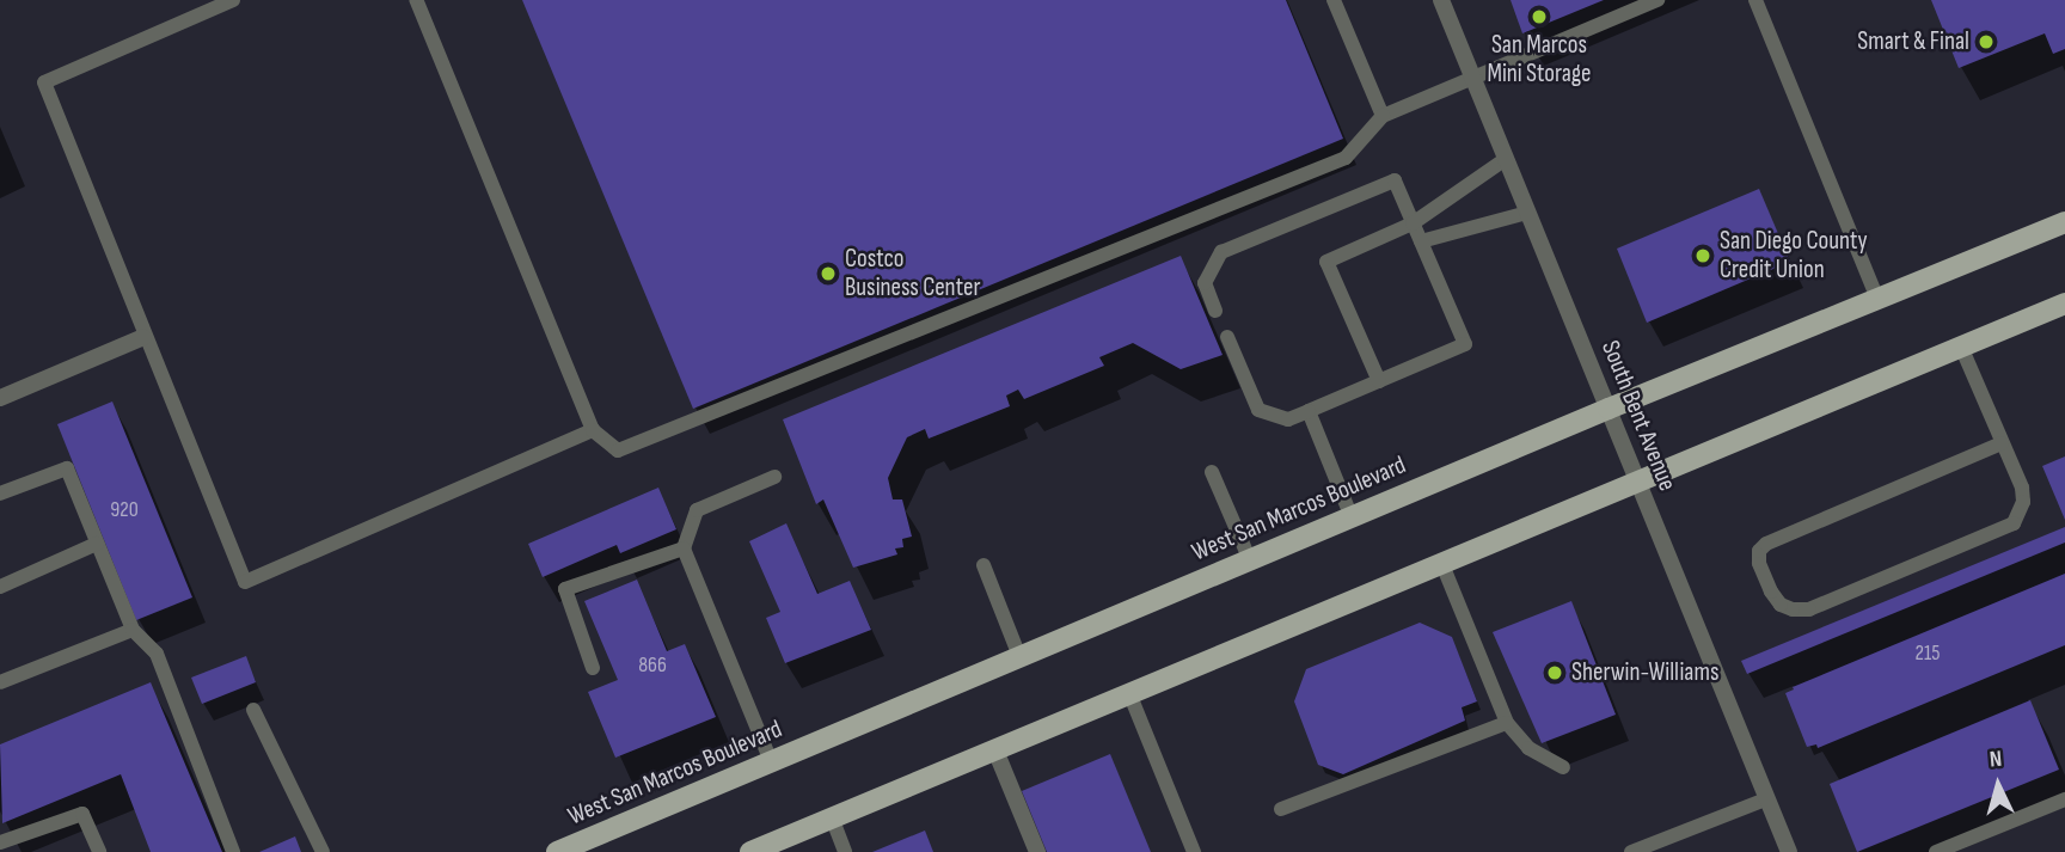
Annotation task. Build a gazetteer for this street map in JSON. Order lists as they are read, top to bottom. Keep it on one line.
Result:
{"streets":{"main road":["West San Marcos Boulevard"],"street":["South Bent Avenue"]},"crossings":[["South Bent Avenue","West San Marcos Boulevard"]],"places":["San Marcos Mini Storage","Smart & Final","San Diego County Credit Union","Costco Business Center","Sherwin-Williams"],"house_numbers":["920","215","866"],"north":"top"}
